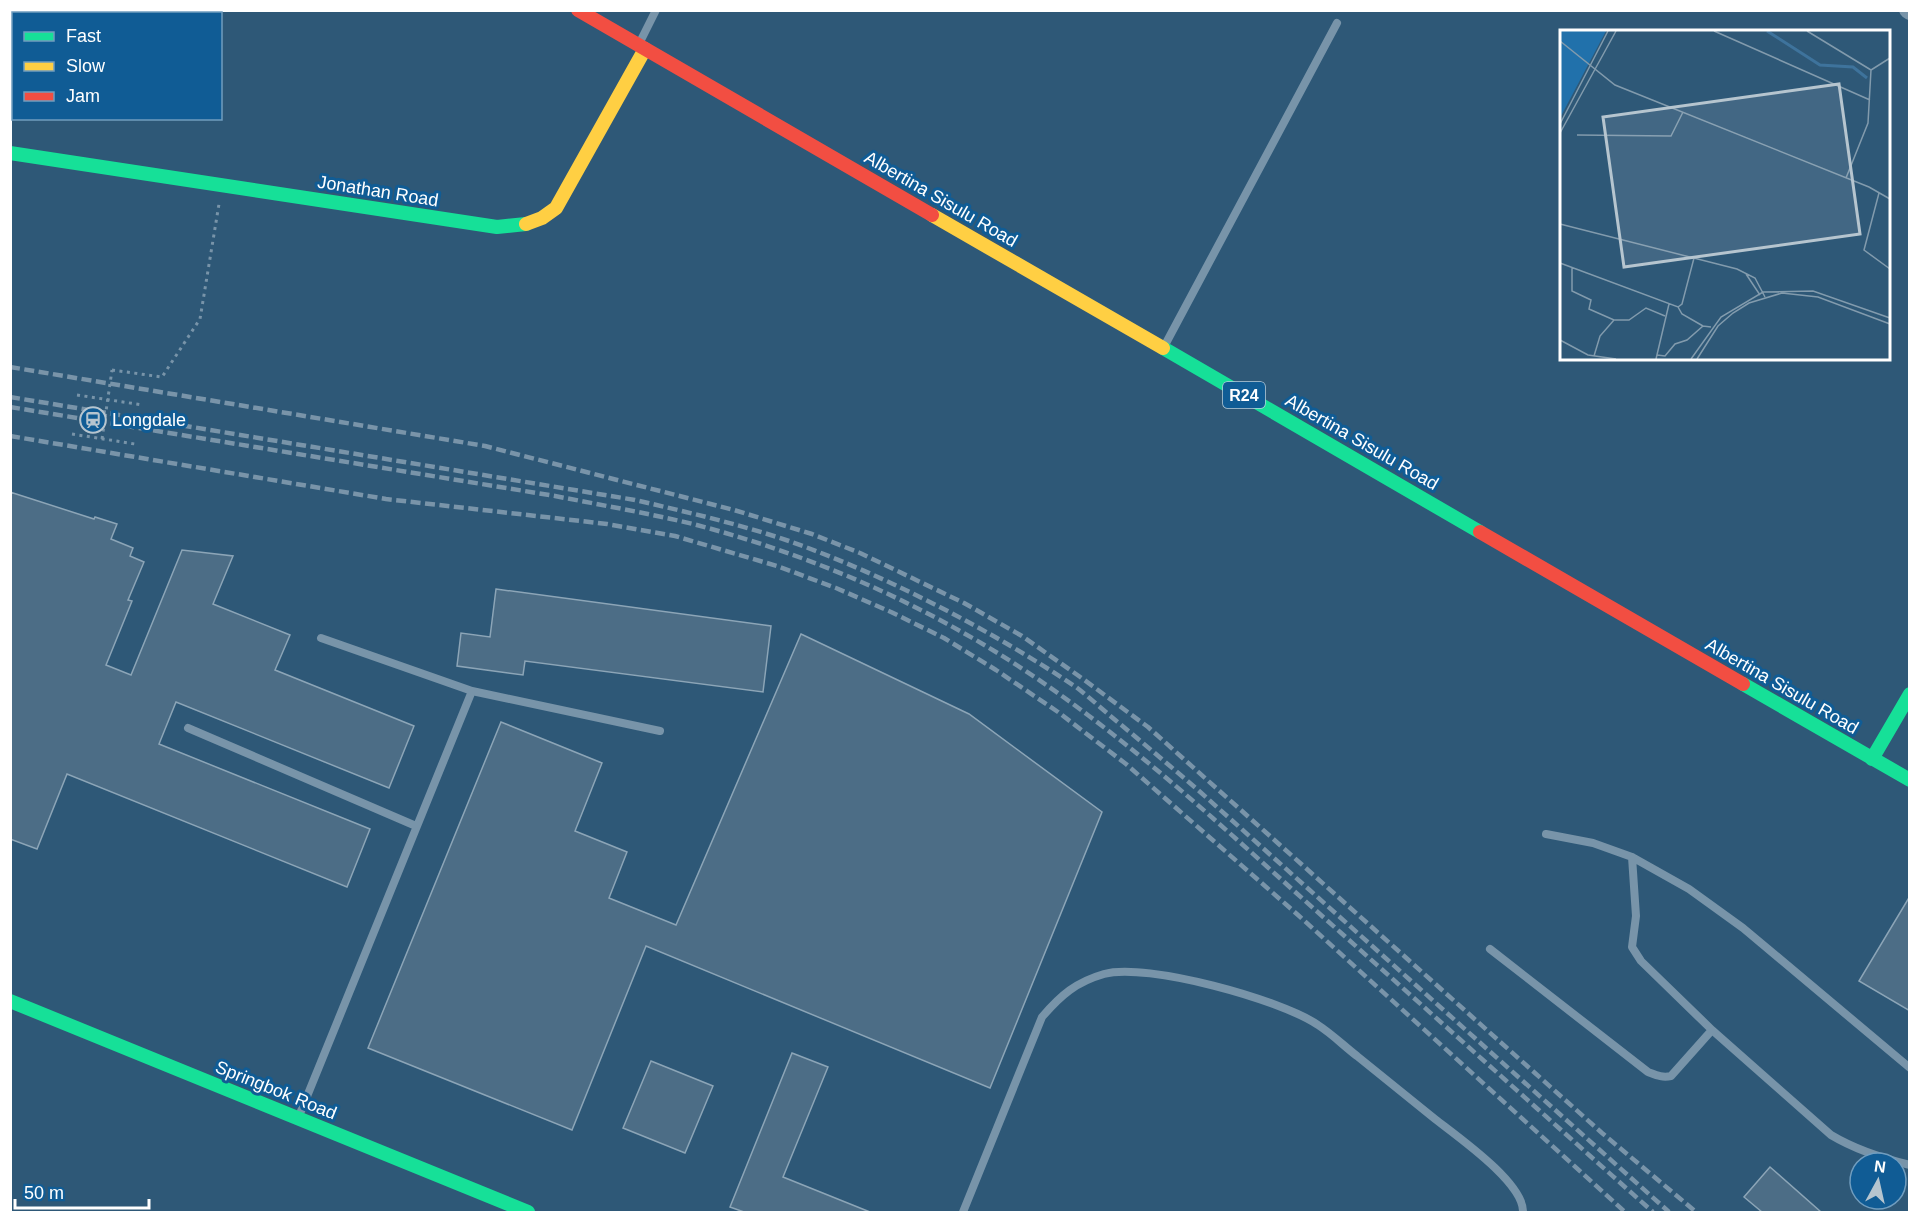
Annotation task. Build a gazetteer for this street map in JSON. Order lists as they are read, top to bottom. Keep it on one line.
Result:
{"streets":{"main road":["Jonathan Road","Albertina Sisulu Road","R24","Springbok Road"]},"crossings":[["Jonathan Road","Albertina Sisulu Road"]],"places":{"station":["Longdale"]},"legend":["Fast","Slow","Jam"],"scale_bar":"50 m","north":"top"}
